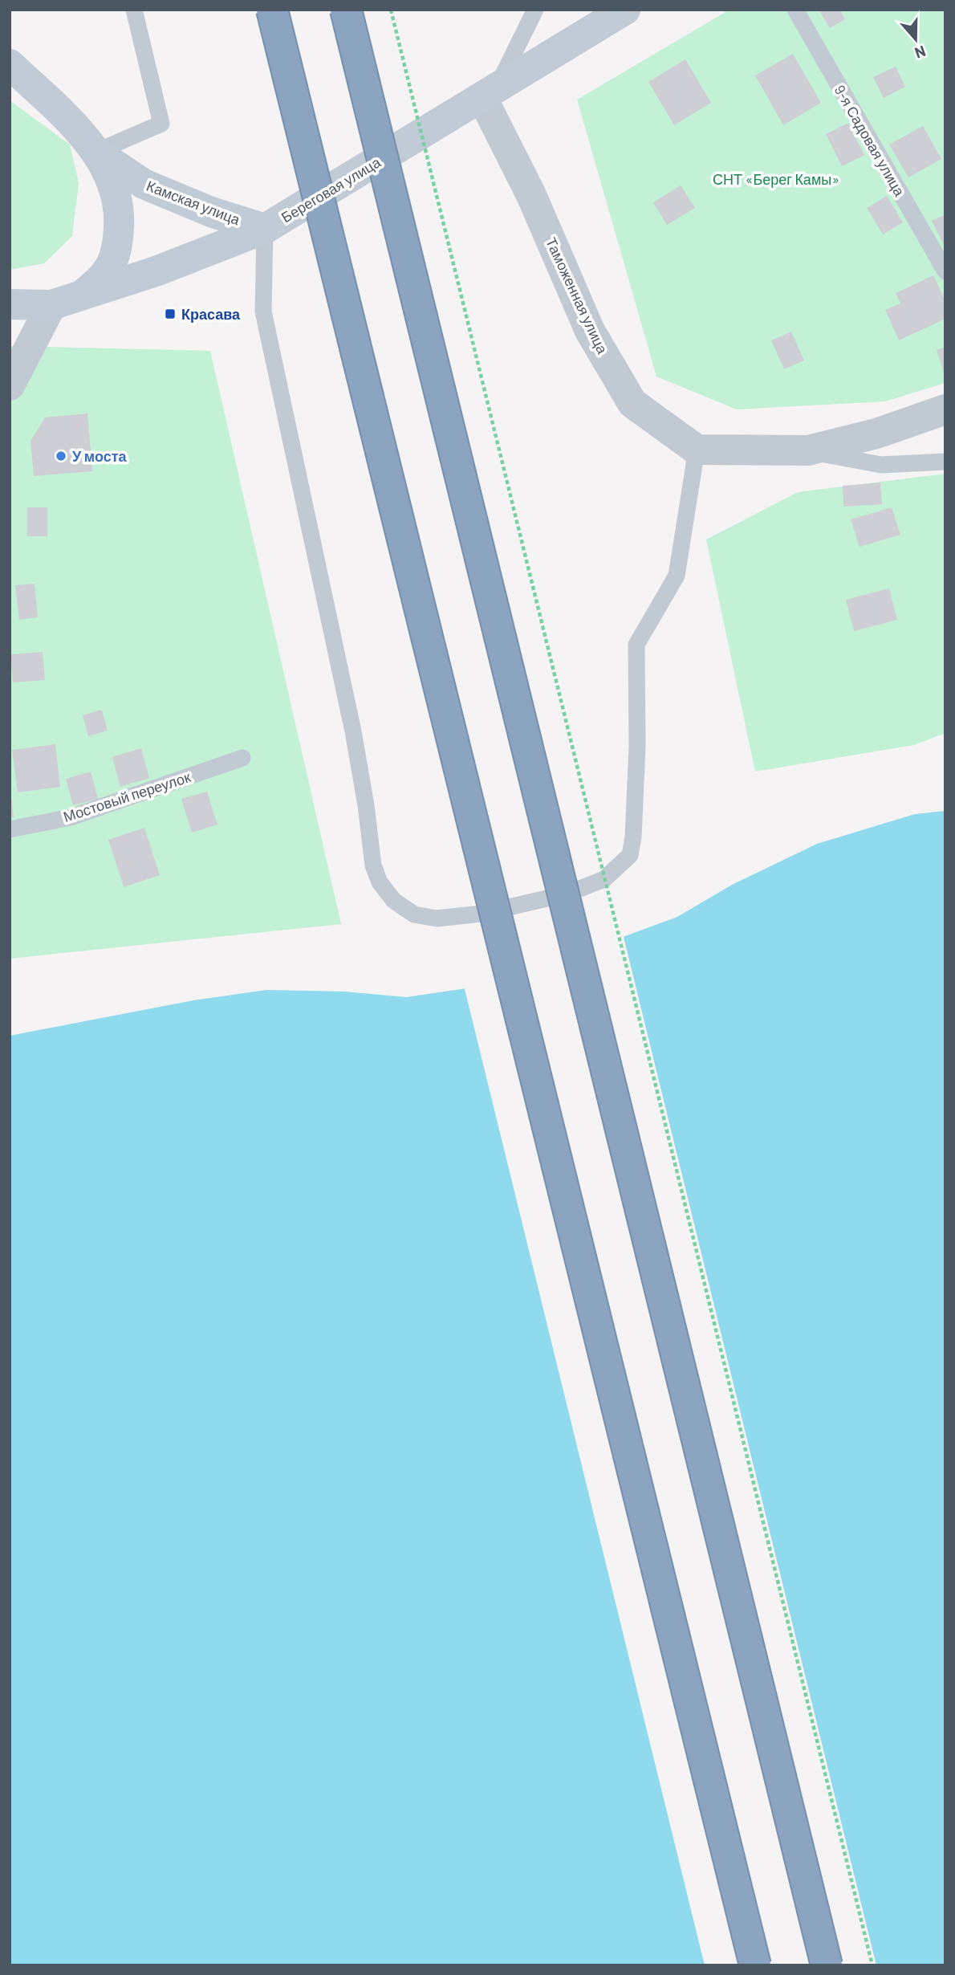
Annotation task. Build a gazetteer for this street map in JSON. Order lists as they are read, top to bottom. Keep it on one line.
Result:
{"streets":{"street":["Береговая улица","Камская улица","Таможенная улица"],"lane":["9-я Садовая улица","Мостовый переулок"]},"crossings":[["Береговая улица","Камская улица"],["Береговая улица","Таможенная улица"]],"parks":["СНТ «Берег Камы»"],"places":{"transit":["Красава"],"other":["У моста"]},"north":"bottom"}
